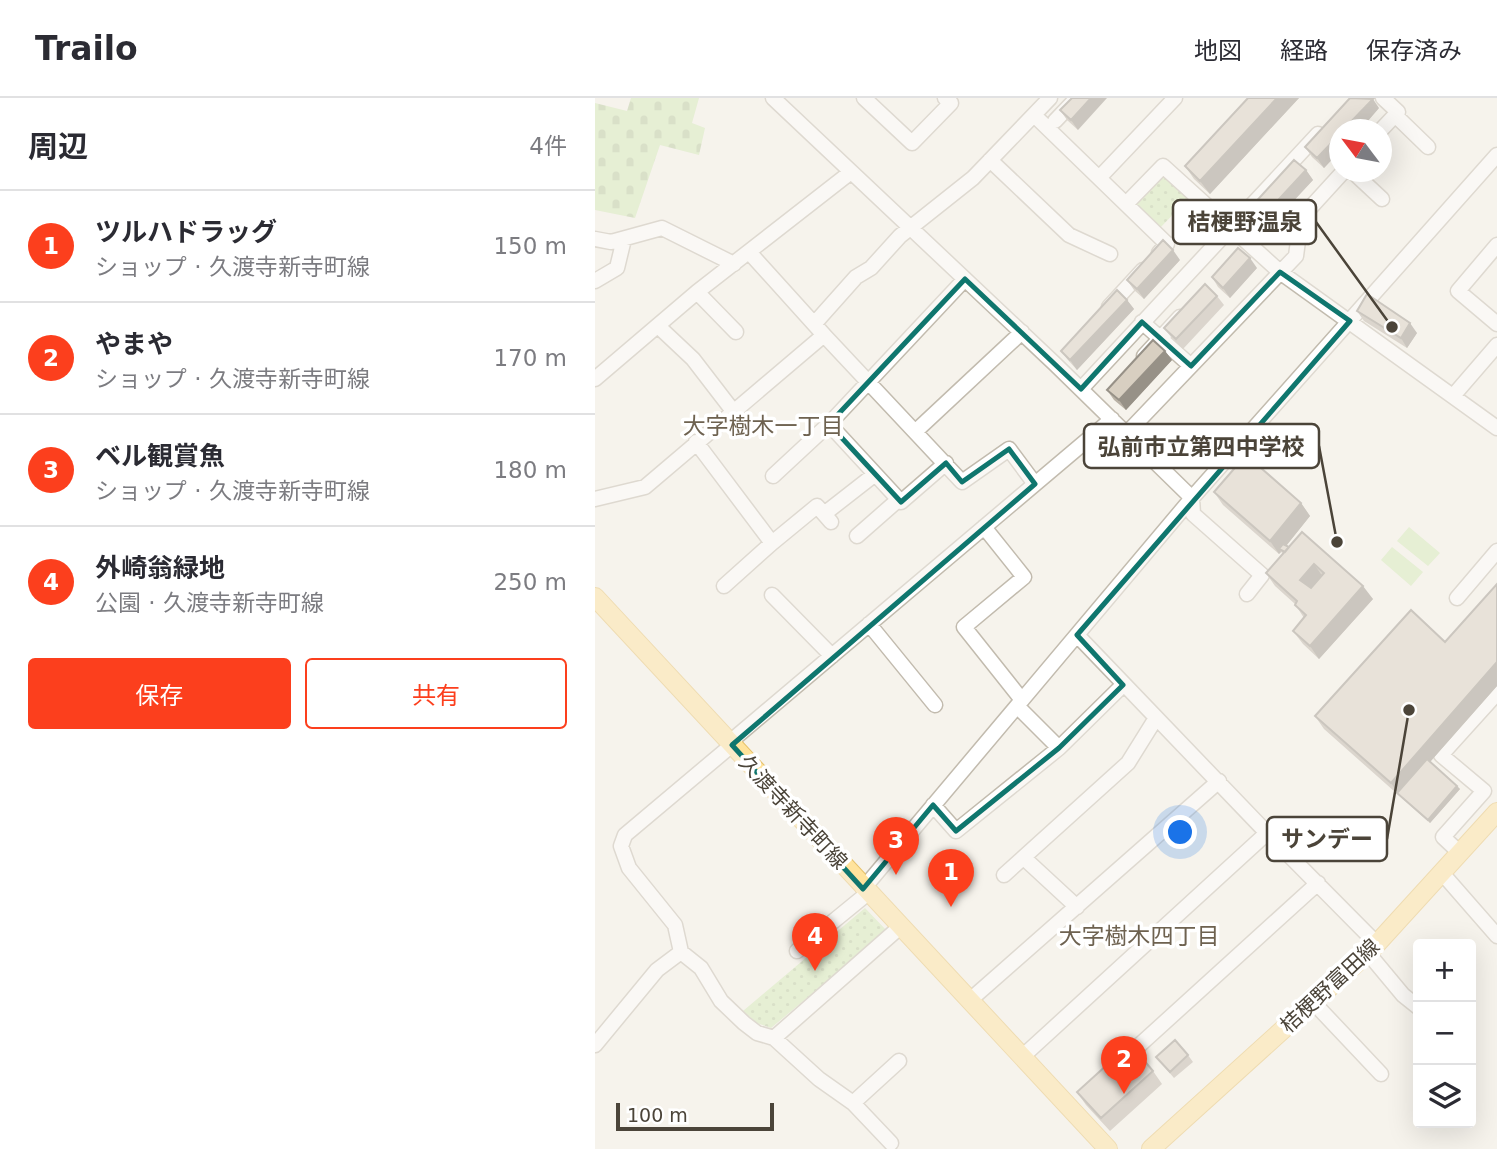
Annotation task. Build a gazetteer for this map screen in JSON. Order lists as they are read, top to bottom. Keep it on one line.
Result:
{"streets":{"main road":["久渡寺新寺町線","桔梗野富田線"]},"districts":["大字樹木一丁目","大字樹木四丁目"],"places":["桔梗野温泉","弘前市立第四中学校","サンデー"],"scale_bar":"100 m","north":"top left","page":{"header":"Trailo","nav":["地図","経路","保存済み"],"heading":["周辺","4件"],"list":[{"mark":"1","name":"ツルハドラッグ","note":"ショップ · 久渡寺新寺町線","value":"150 m"},{"mark":"2","name":"やまや","note":"ショップ · 久渡寺新寺町線","value":"170 m"},{"mark":"3","name":"ベル観賞魚","note":"ショップ · 久渡寺新寺町線","value":"180 m"},{"mark":"4","name":"外崎翁緑地","note":"公園 · 久渡寺新寺町線","value":"250 m"}],"buttons":["保存","共有"],"pins":["3","1","4","2"],"map_buttons":["+","−"],"scale":"100 m"}}
